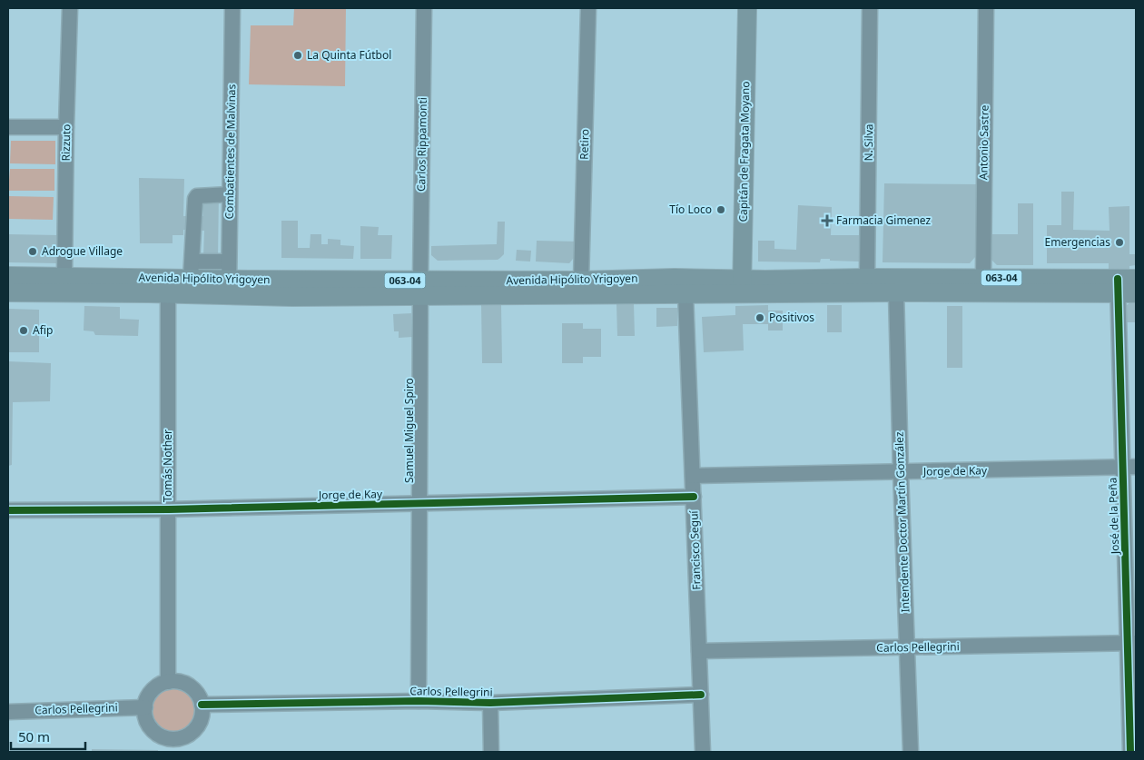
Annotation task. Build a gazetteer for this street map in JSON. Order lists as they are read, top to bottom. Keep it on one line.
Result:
{"streets":{"main road":["Capitán de Fragata Moyano","063-04","Avenida Hipólito Yrigoyen"],"street":["Rizzuto","N. Silva","Antonio Sastre","Carlos Rippamonti","Retiro","Combatientes de Malvinas","Samuel Miguel Spiro","Tomás Nother","Jorge de Kay","José de la Peña","Intendente Doctor Martín González","Francisco Seguí","Carlos Pellegrini"]},"crossings":[["Rizzuto","Avenida Hipólito Yrigoyen"],["N. Silva","Avenida Hipólito Yrigoyen"],["Antonio Sastre","Avenida Hipólito Yrigoyen"],["Carlos Rippamonti","Avenida Hipólito Yrigoyen"],["Carlos Rippamonti","Samuel Miguel Spiro"],["Retiro","Avenida Hipólito Yrigoyen"],["Combatientes de Malvinas","Avenida Hipólito Yrigoyen"],["Capitán de Fragata Moyano","Avenida Hipólito Yrigoyen"],["Avenida Hipólito Yrigoyen","Samuel Miguel Spiro"],["Avenida Hipólito Yrigoyen","Tomás Nother"],["Avenida Hipólito Yrigoyen","José de la Peña"],["Avenida Hipólito Yrigoyen","Intendente Doctor Martín González"],["Avenida Hipólito Yrigoyen","Francisco Seguí"],["Samuel Miguel Spiro","Jorge de Kay"],["Samuel Miguel Spiro","Carlos Pellegrini"],["Tomás Nother","Jorge de Kay"],["Tomás Nother","Carlos Pellegrini"],["Jorge de Kay","José de la Peña"],["Jorge de Kay","Intendente Doctor Martín González"],["Jorge de Kay","Francisco Seguí"],["José de la Peña","Carlos Pellegrini"],["Intendente Doctor Martín González","Carlos Pellegrini"],["Francisco Seguí","Carlos Pellegrini"]],"places":{"other":["La Quinta Fútbol","Tío Loco","Emergencias","Adrogue Village","Positivos","Afip"],"health":["Farmacia Gimenez"]},"scale_bar":"50 m"}
